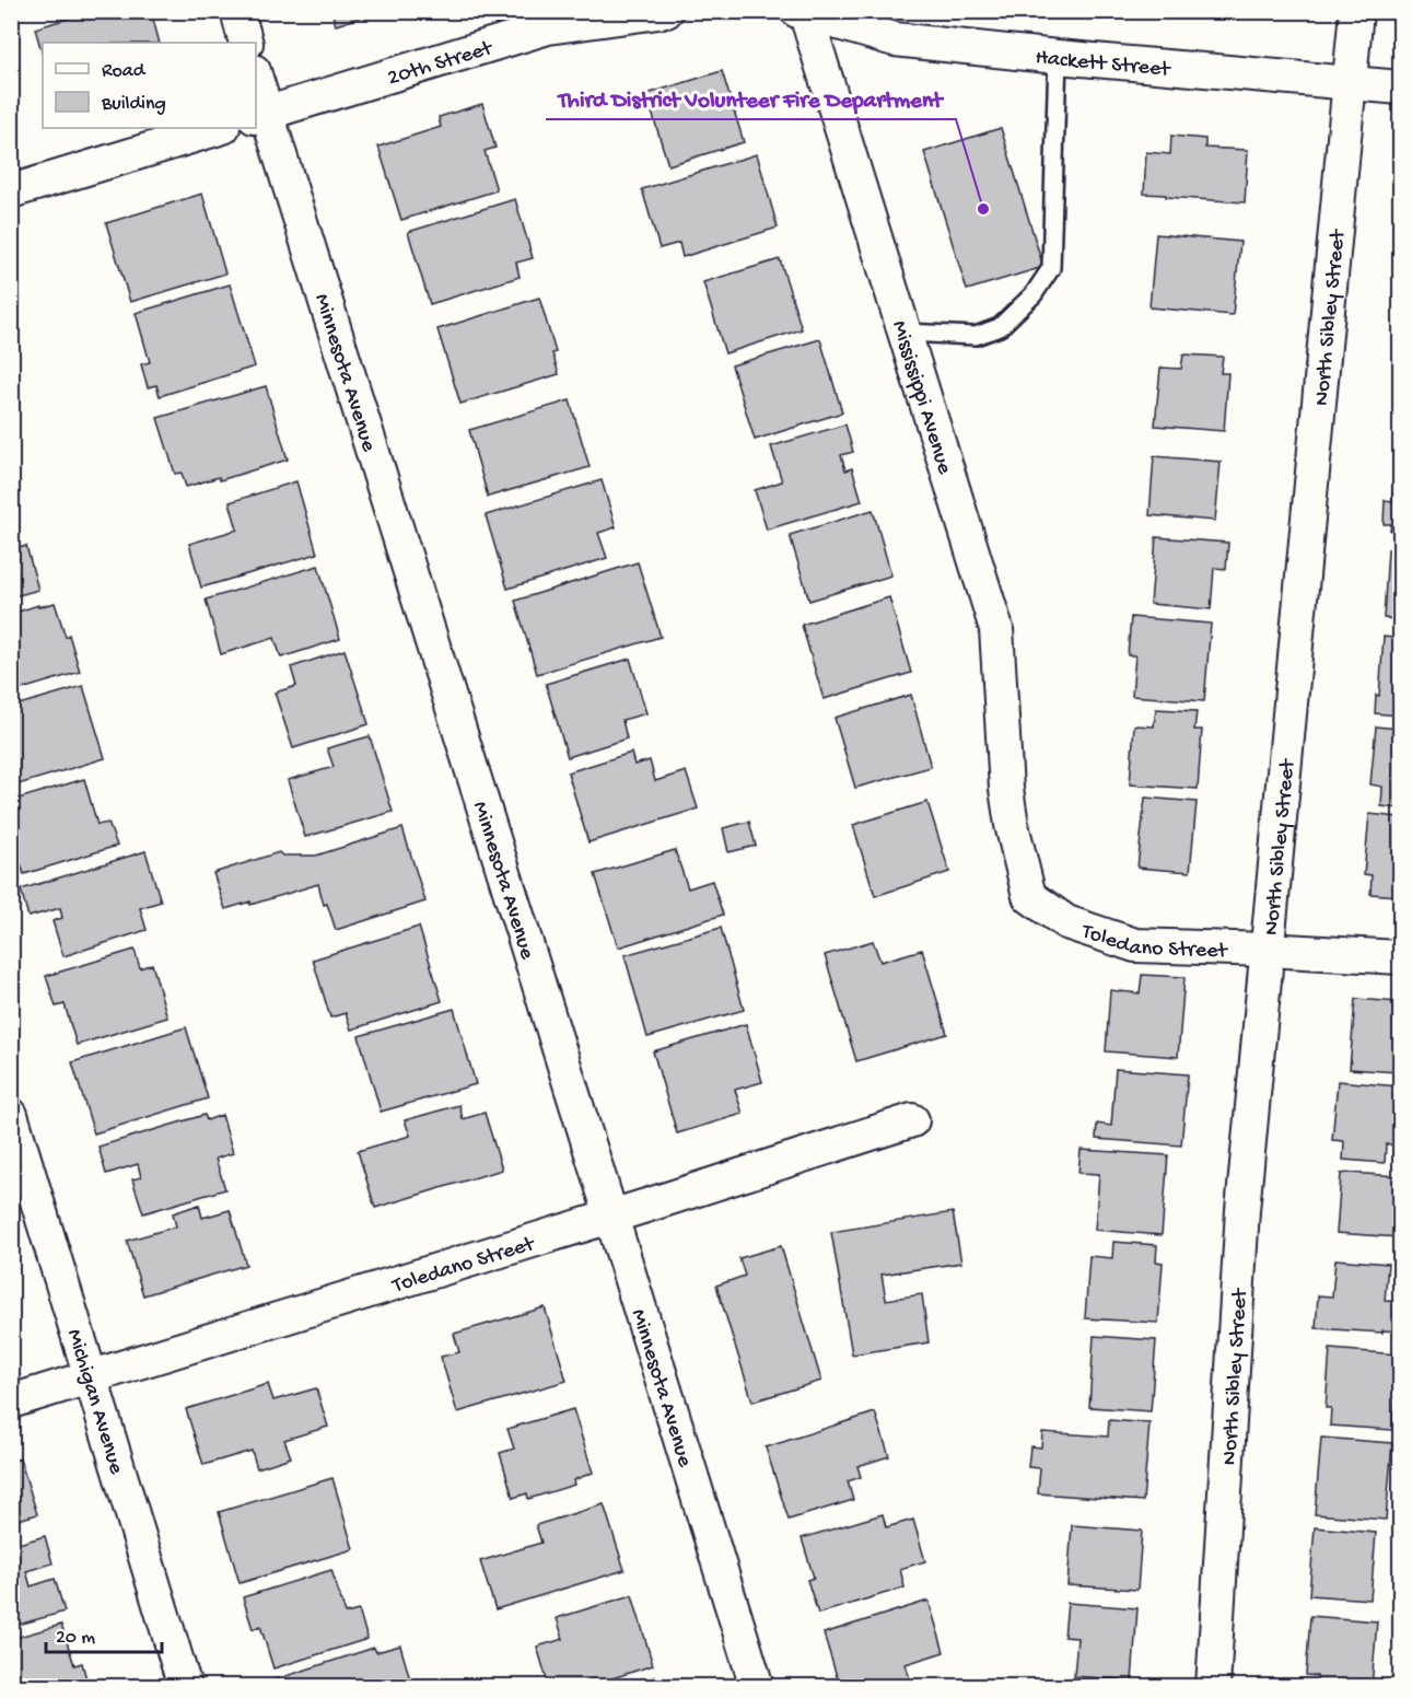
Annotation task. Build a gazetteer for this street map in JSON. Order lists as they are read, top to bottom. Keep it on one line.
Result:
{"streets":{"street":["20th Street","Hackett Street","North Sibley Street","Minnesota Avenue","Mississippi Avenue","Toledano Street","Michigan Avenue"]},"crossings":[["20th Street","Minnesota Avenue"],["Hackett Street","North Sibley Street"],["Hackett Street","Mississippi Avenue"],["North Sibley Street","Toledano Street"],["Minnesota Avenue","Toledano Street"],["Mississippi Avenue","Toledano Street"],["Toledano Street","Michigan Avenue"]],"places":["Third District Volunteer Fire Department"],"legend":["Road","Building"],"scale_bar":"20 m"}
